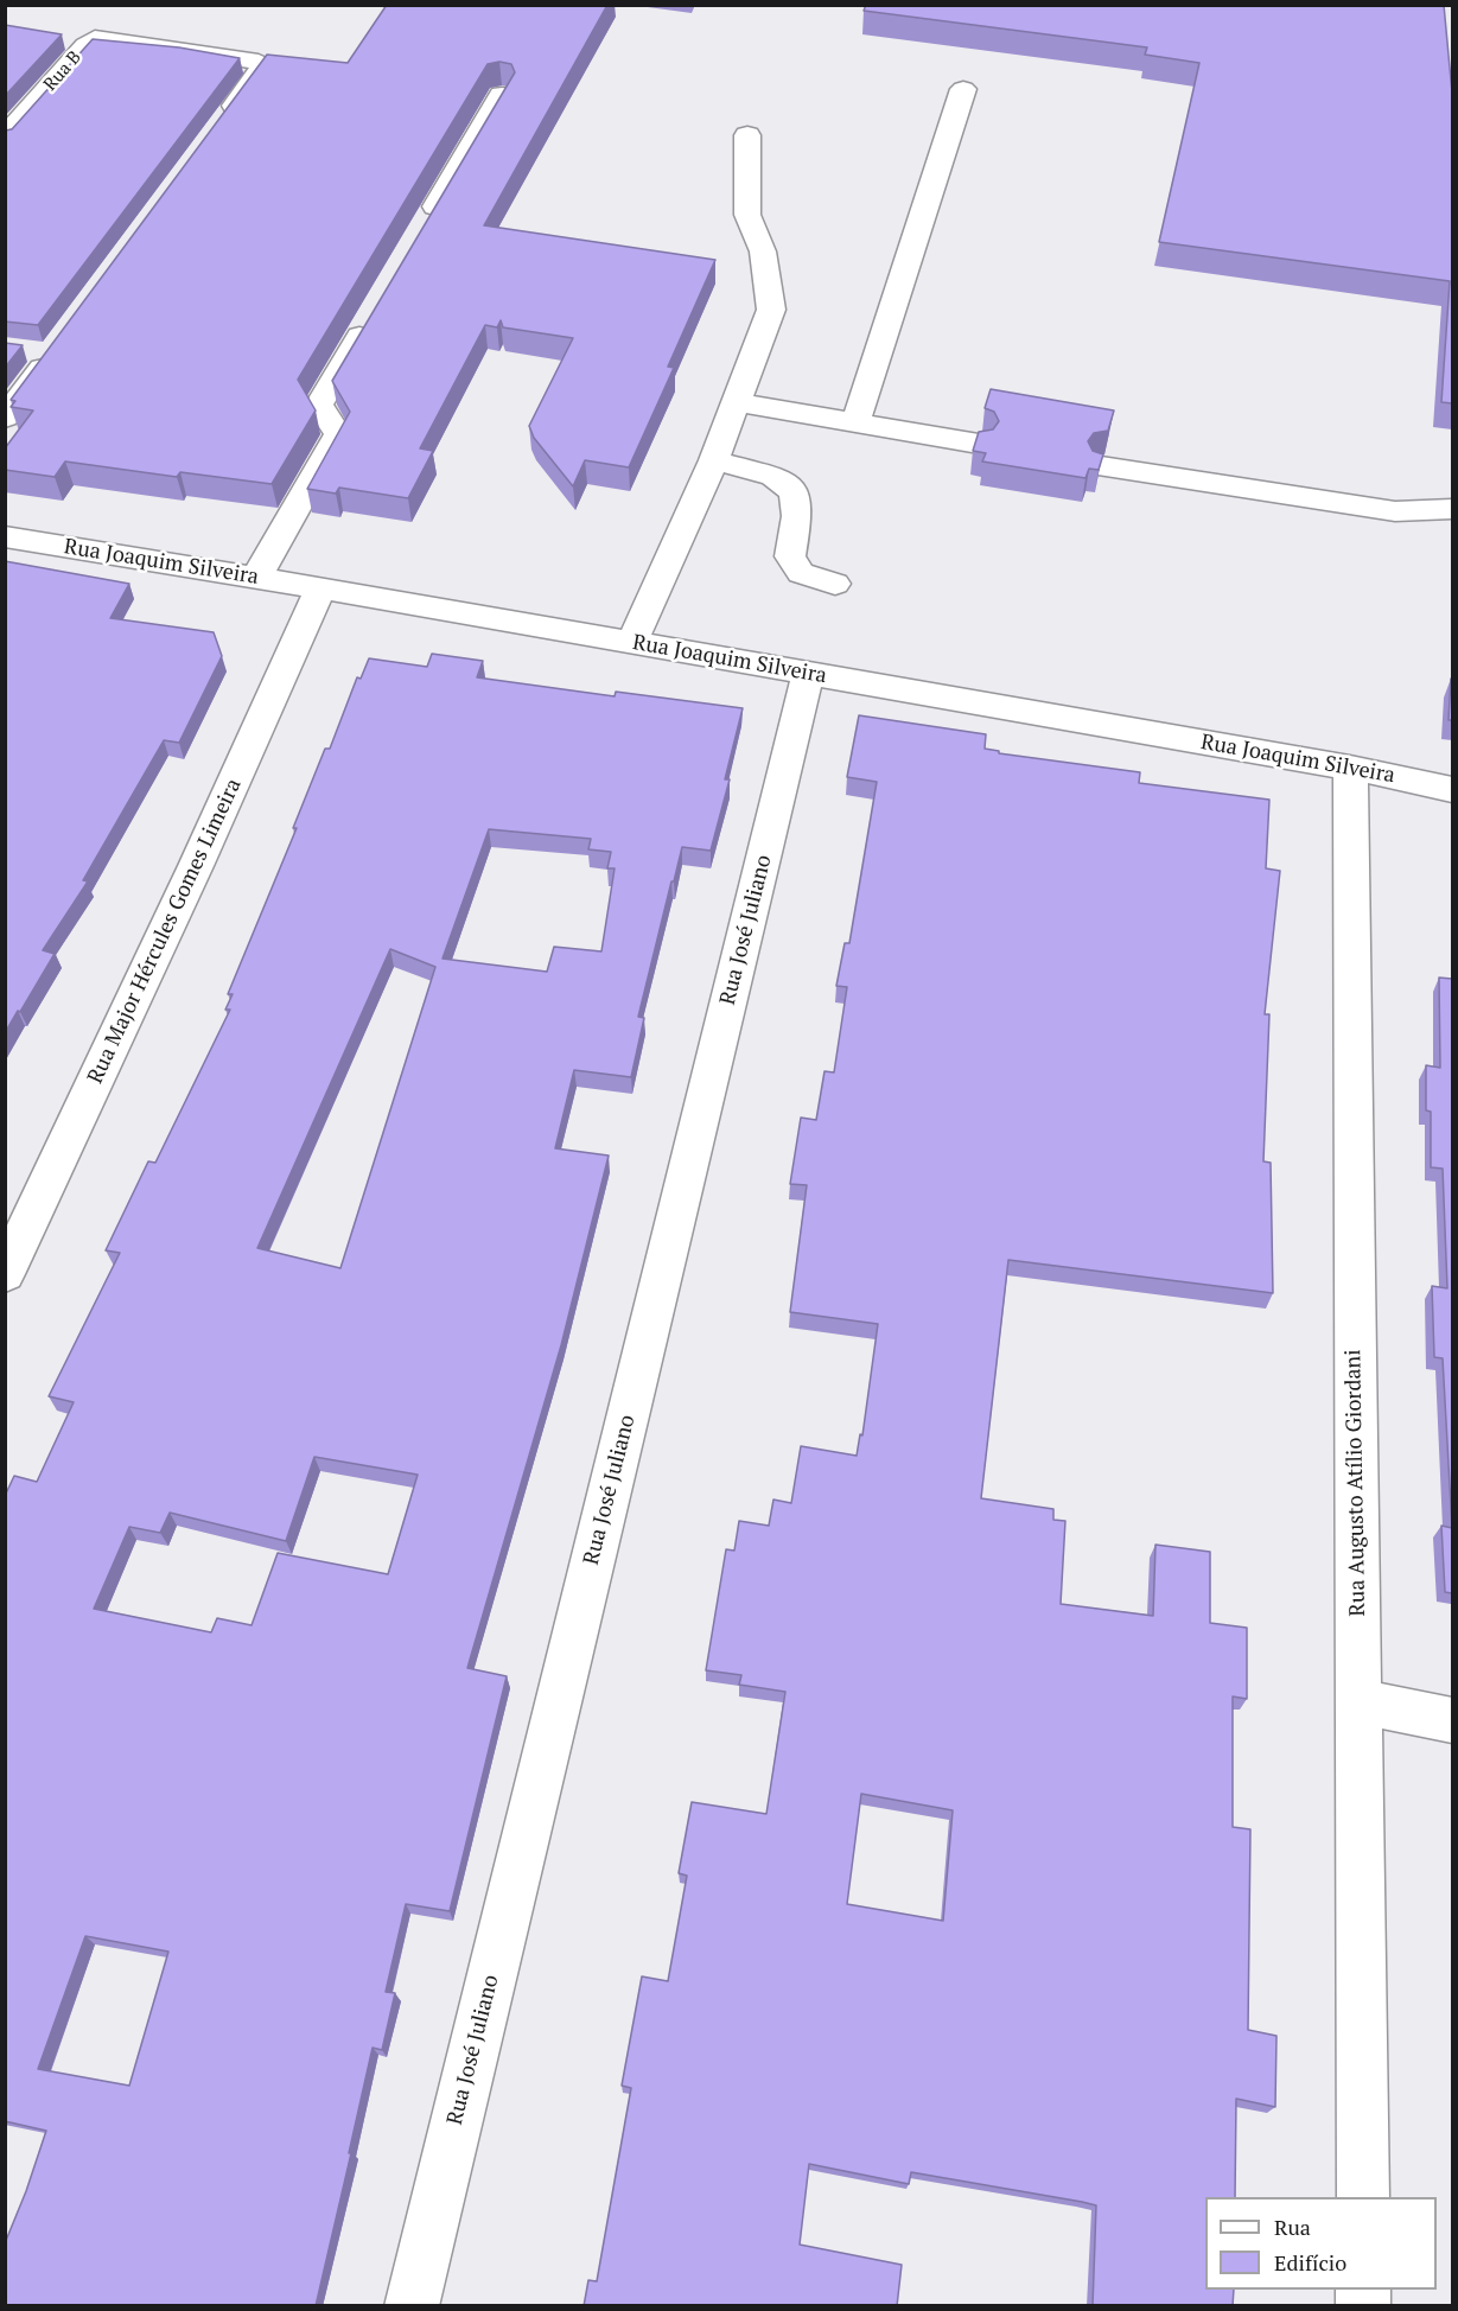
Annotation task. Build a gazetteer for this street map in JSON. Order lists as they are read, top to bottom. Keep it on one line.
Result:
{"streets":{"street":["Rua B","Rua Joaquim Silveira","Rua José Juliano","Rua Major Hércules Gomes Limeira","Rua Augusto Atílio Giordani"]},"crossings":[["Rua Joaquim Silveira","Rua José Juliano"],["Rua Joaquim Silveira","Rua Major Hércules Gomes Limeira"],["Rua Joaquim Silveira","Rua Augusto Atílio Giordani"]],"legend":["Rua","Edifício"]}
